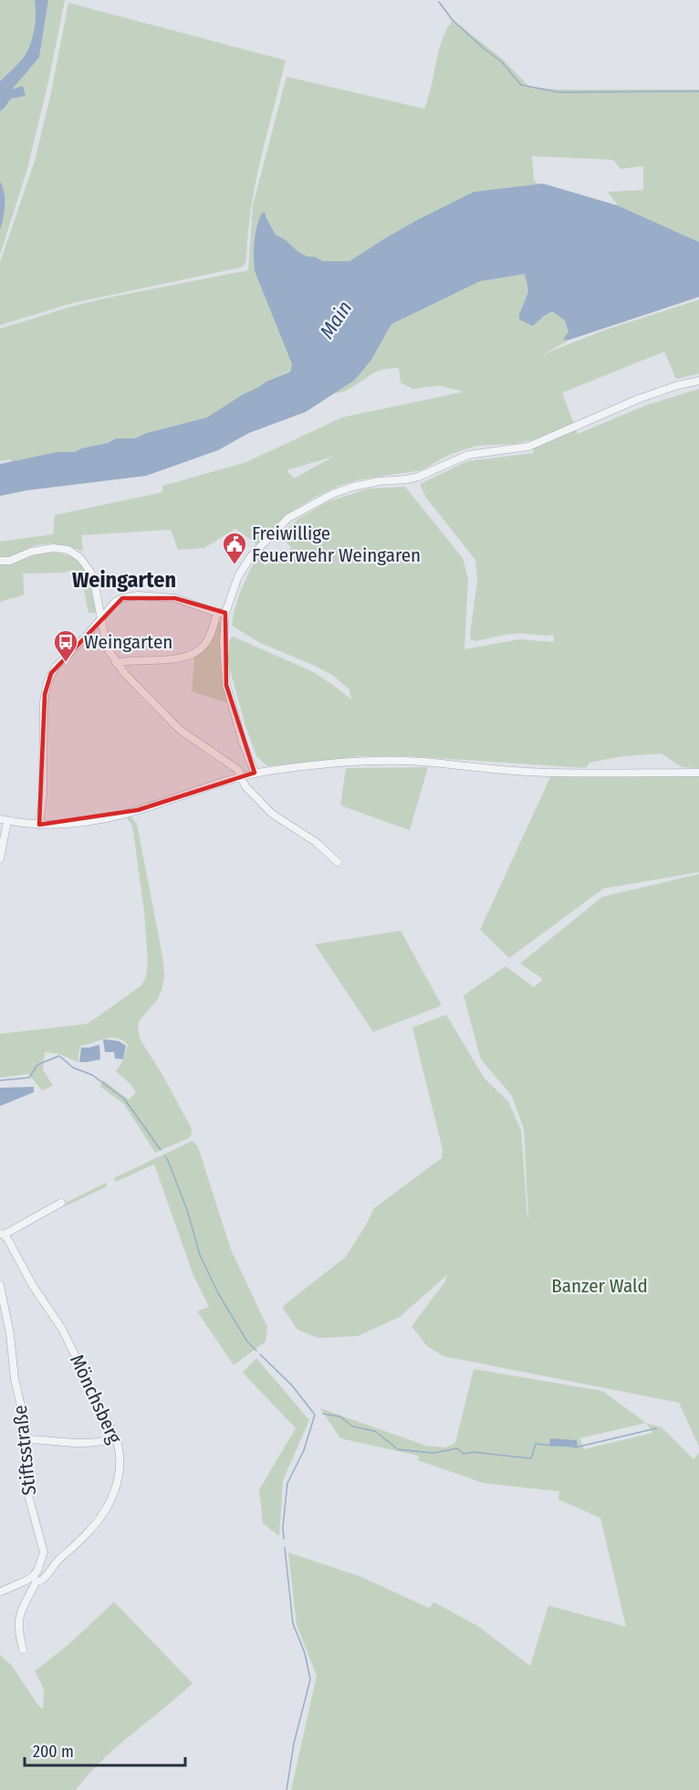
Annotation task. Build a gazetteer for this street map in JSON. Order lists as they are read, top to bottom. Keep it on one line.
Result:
{"streets":{"street":["Mönchsberg","Stiftsstraße"]},"crossings":[["Mönchsberg","Stiftsstraße"]],"districts":["Weingarten"],"water":["Main"],"parks":["Banzer Wald"],"places":{"public building":["Freiwillige Feuerwehr Weingaren"],"bus stop":["Weingarten"]},"scale_bar":"200 m"}
